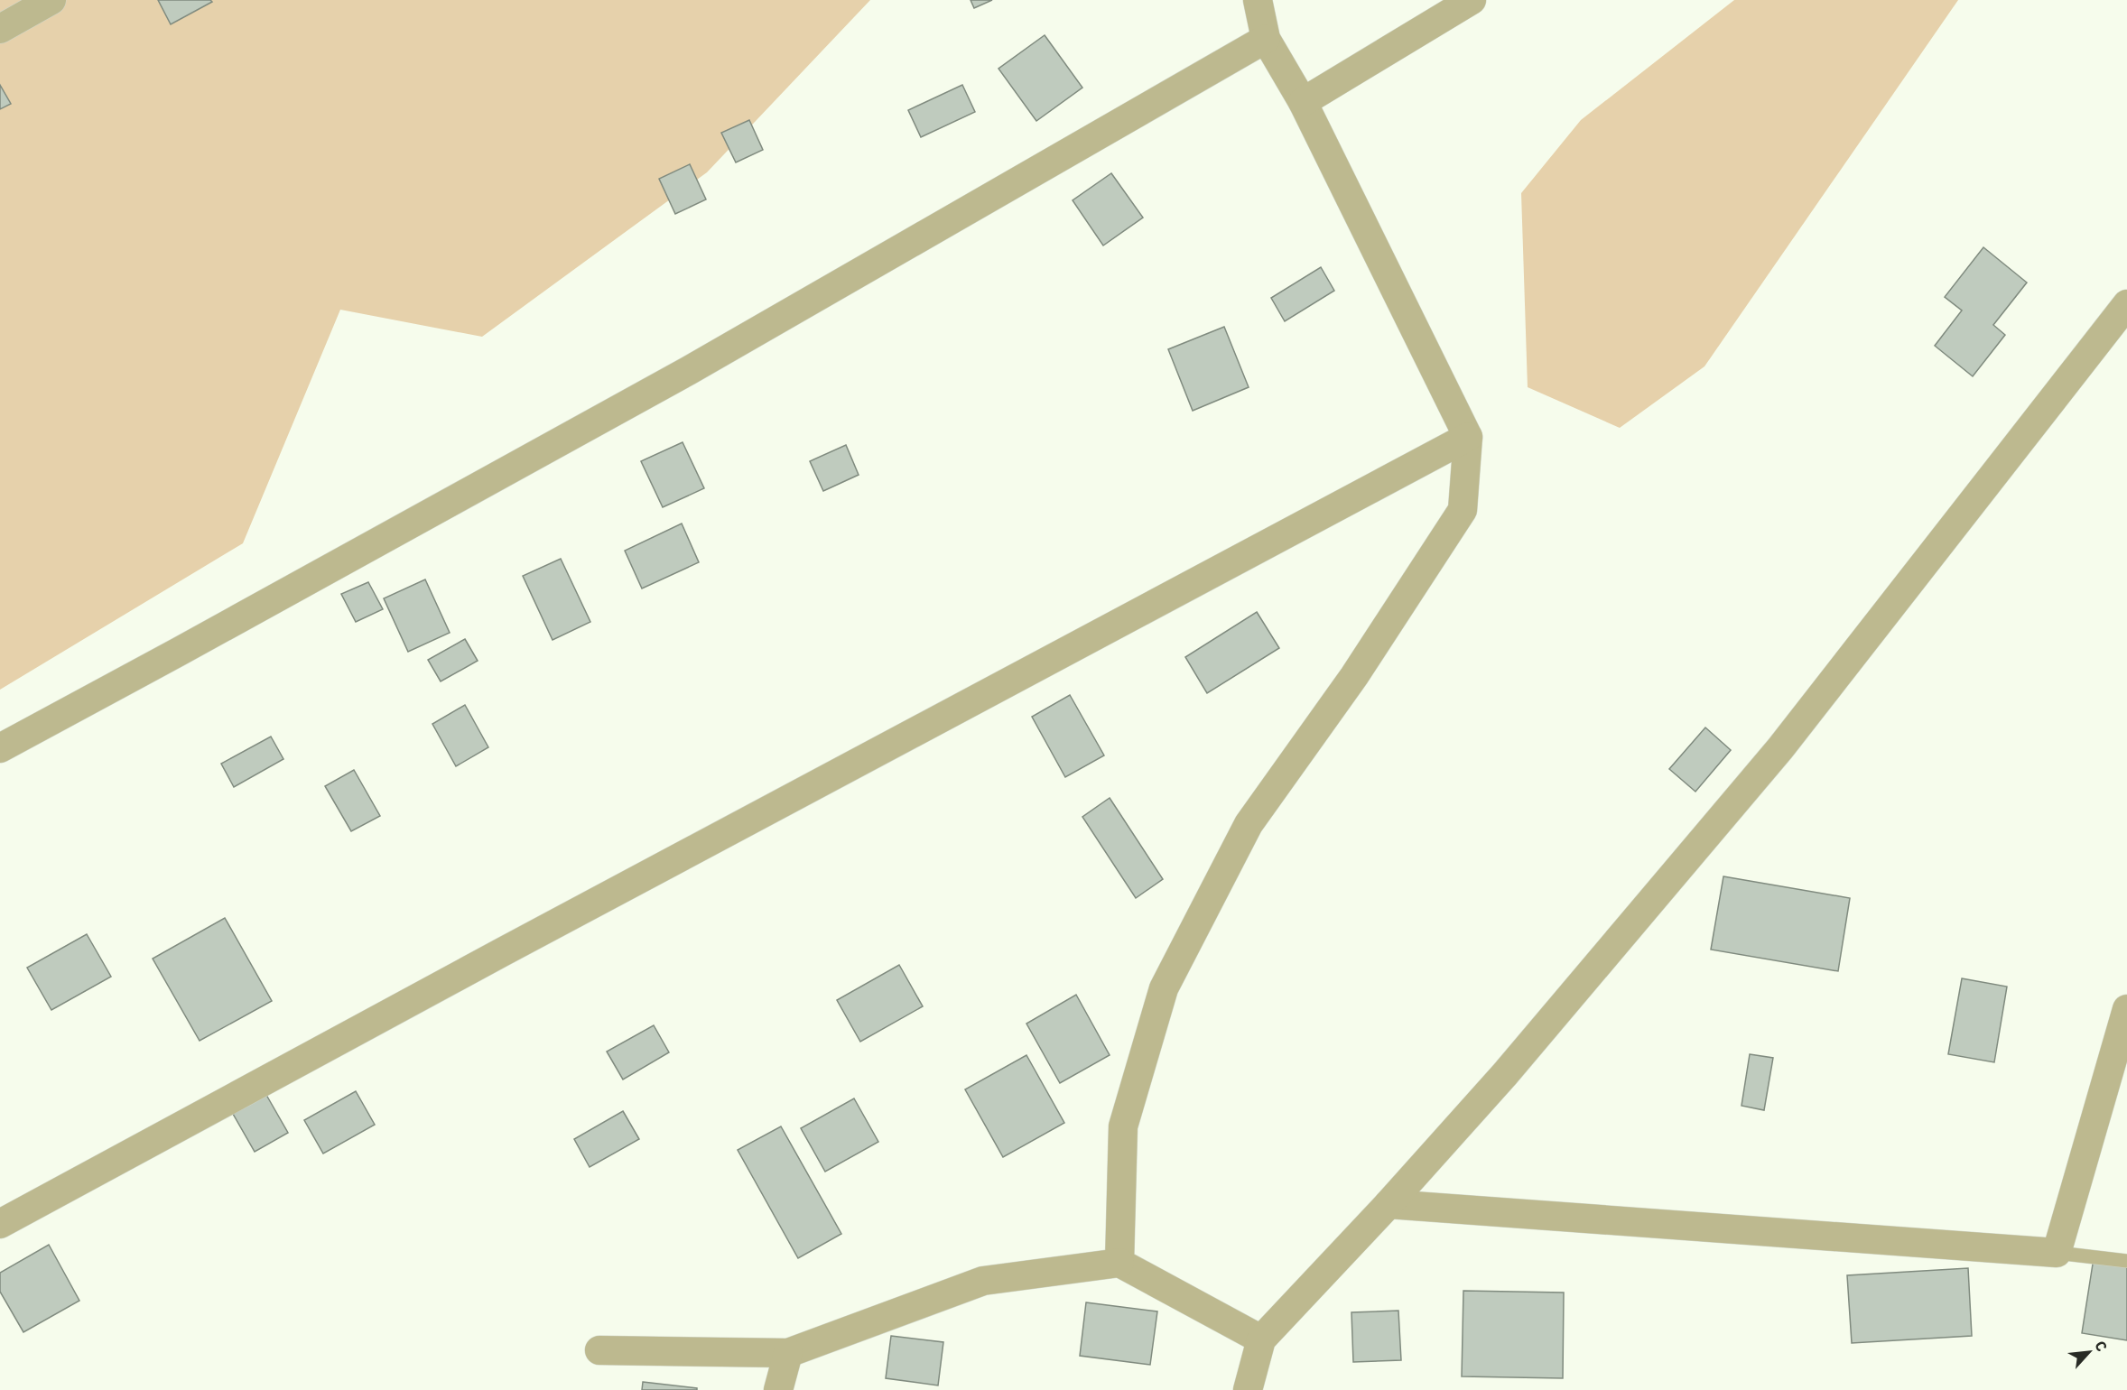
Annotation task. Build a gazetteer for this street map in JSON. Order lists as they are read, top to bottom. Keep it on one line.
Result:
{"north":"top right"}
